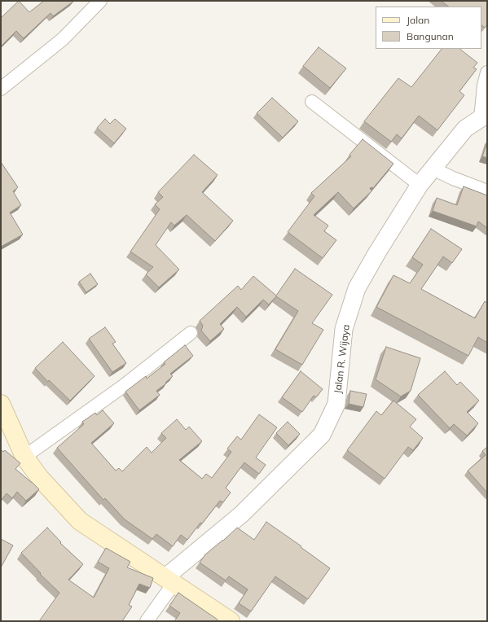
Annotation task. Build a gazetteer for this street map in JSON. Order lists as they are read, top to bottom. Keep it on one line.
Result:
{"streets":{"street":["Jalan R. Wijaya"]},"legend":["Jalan","Bangunan"]}
